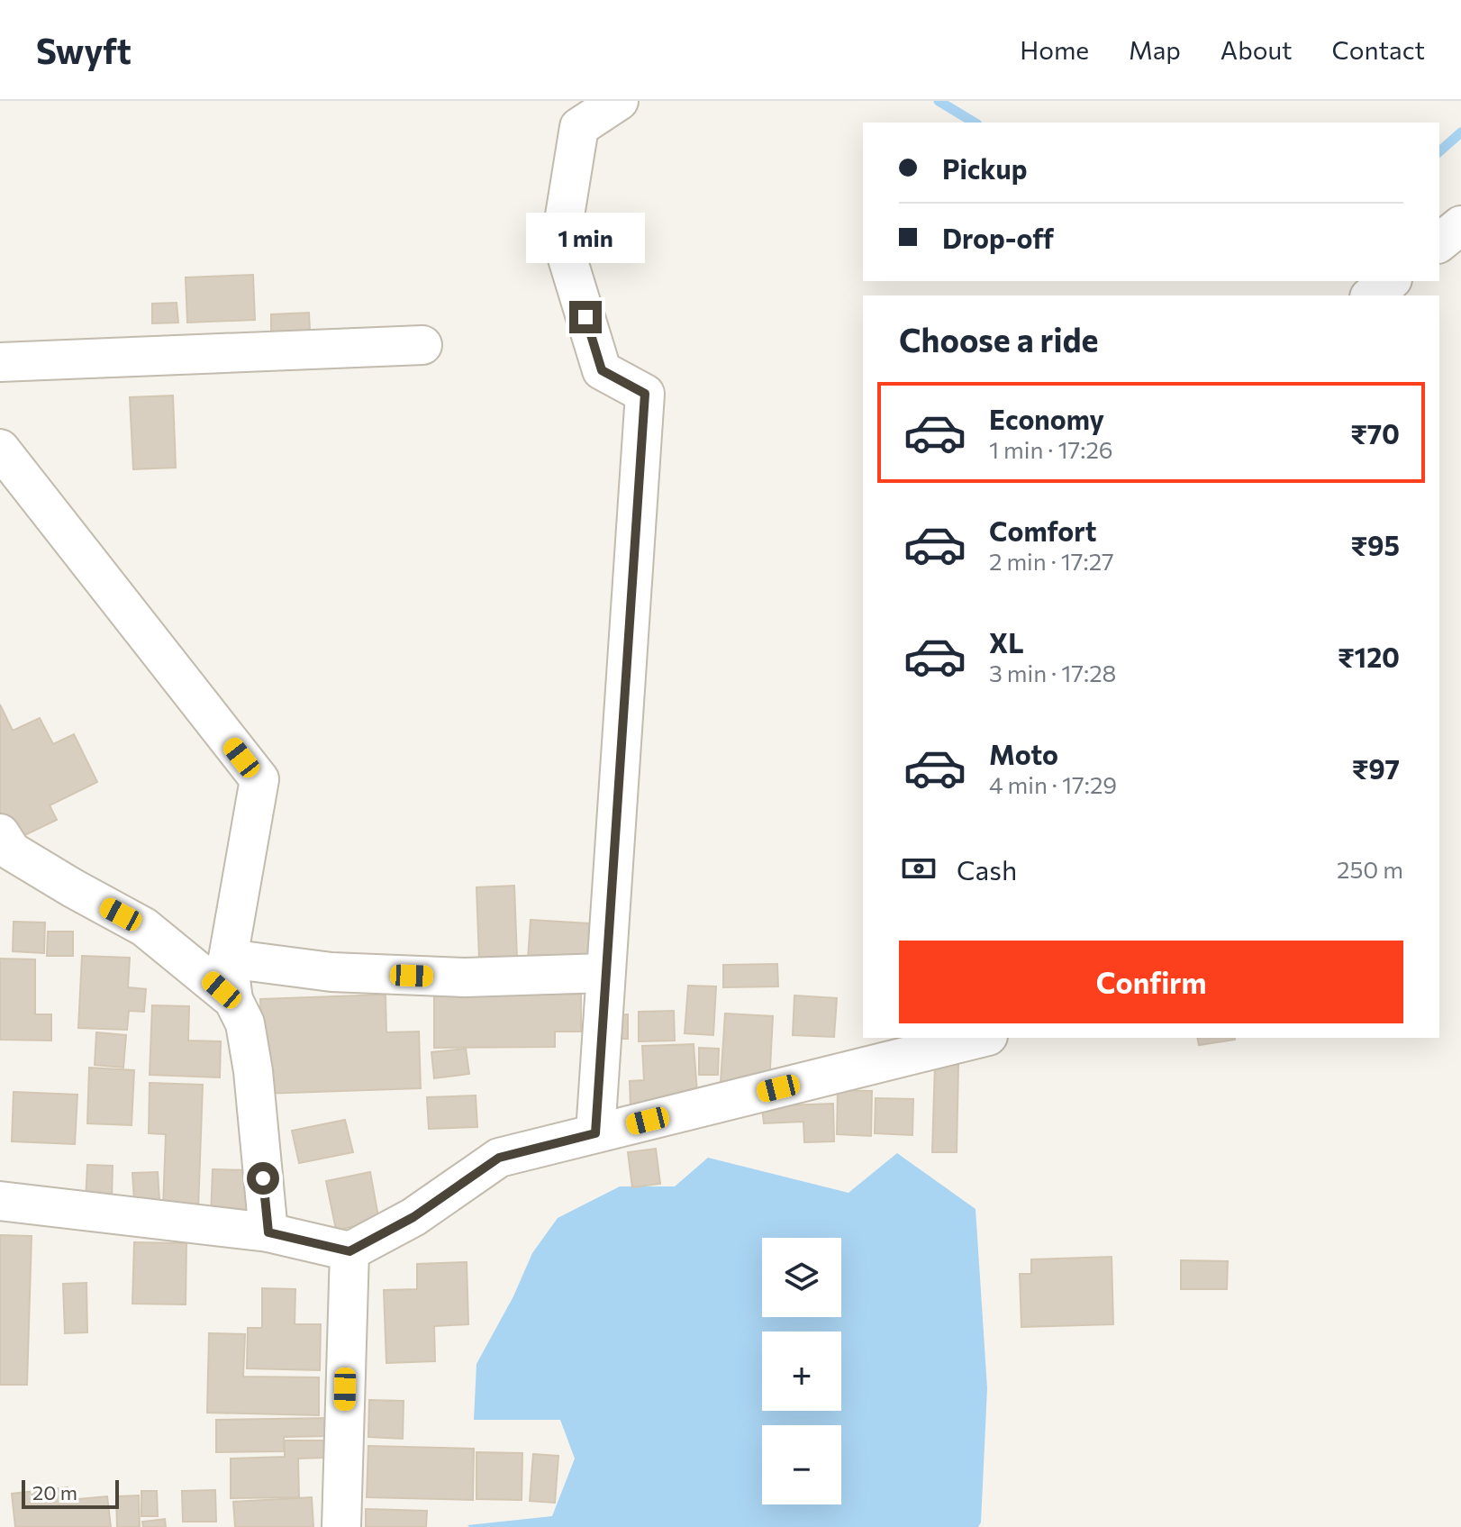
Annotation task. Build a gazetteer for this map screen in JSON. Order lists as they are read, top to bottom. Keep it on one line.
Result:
{"scale_bar":"20 m","page":{"header":"Swyft","nav":["Home","Map","About","Contact"],"banner":["Pickup","Drop-off"],"bubble":"1 min","heading":"Choose a ride","list":[{"name":"Economy","note":"1 min · 17:26","value":"₹70"},{"name":"Comfort","note":"2 min · 17:27","value":"₹95"},{"name":"XL","note":"3 min · 17:28","value":"₹120"},{"name":"Moto","note":"4 min · 17:29","value":"₹97"}],"pay":["Cash","250 m"],"buttons":"Confirm","map_buttons":["+","−"],"scale":"20 m"}}
